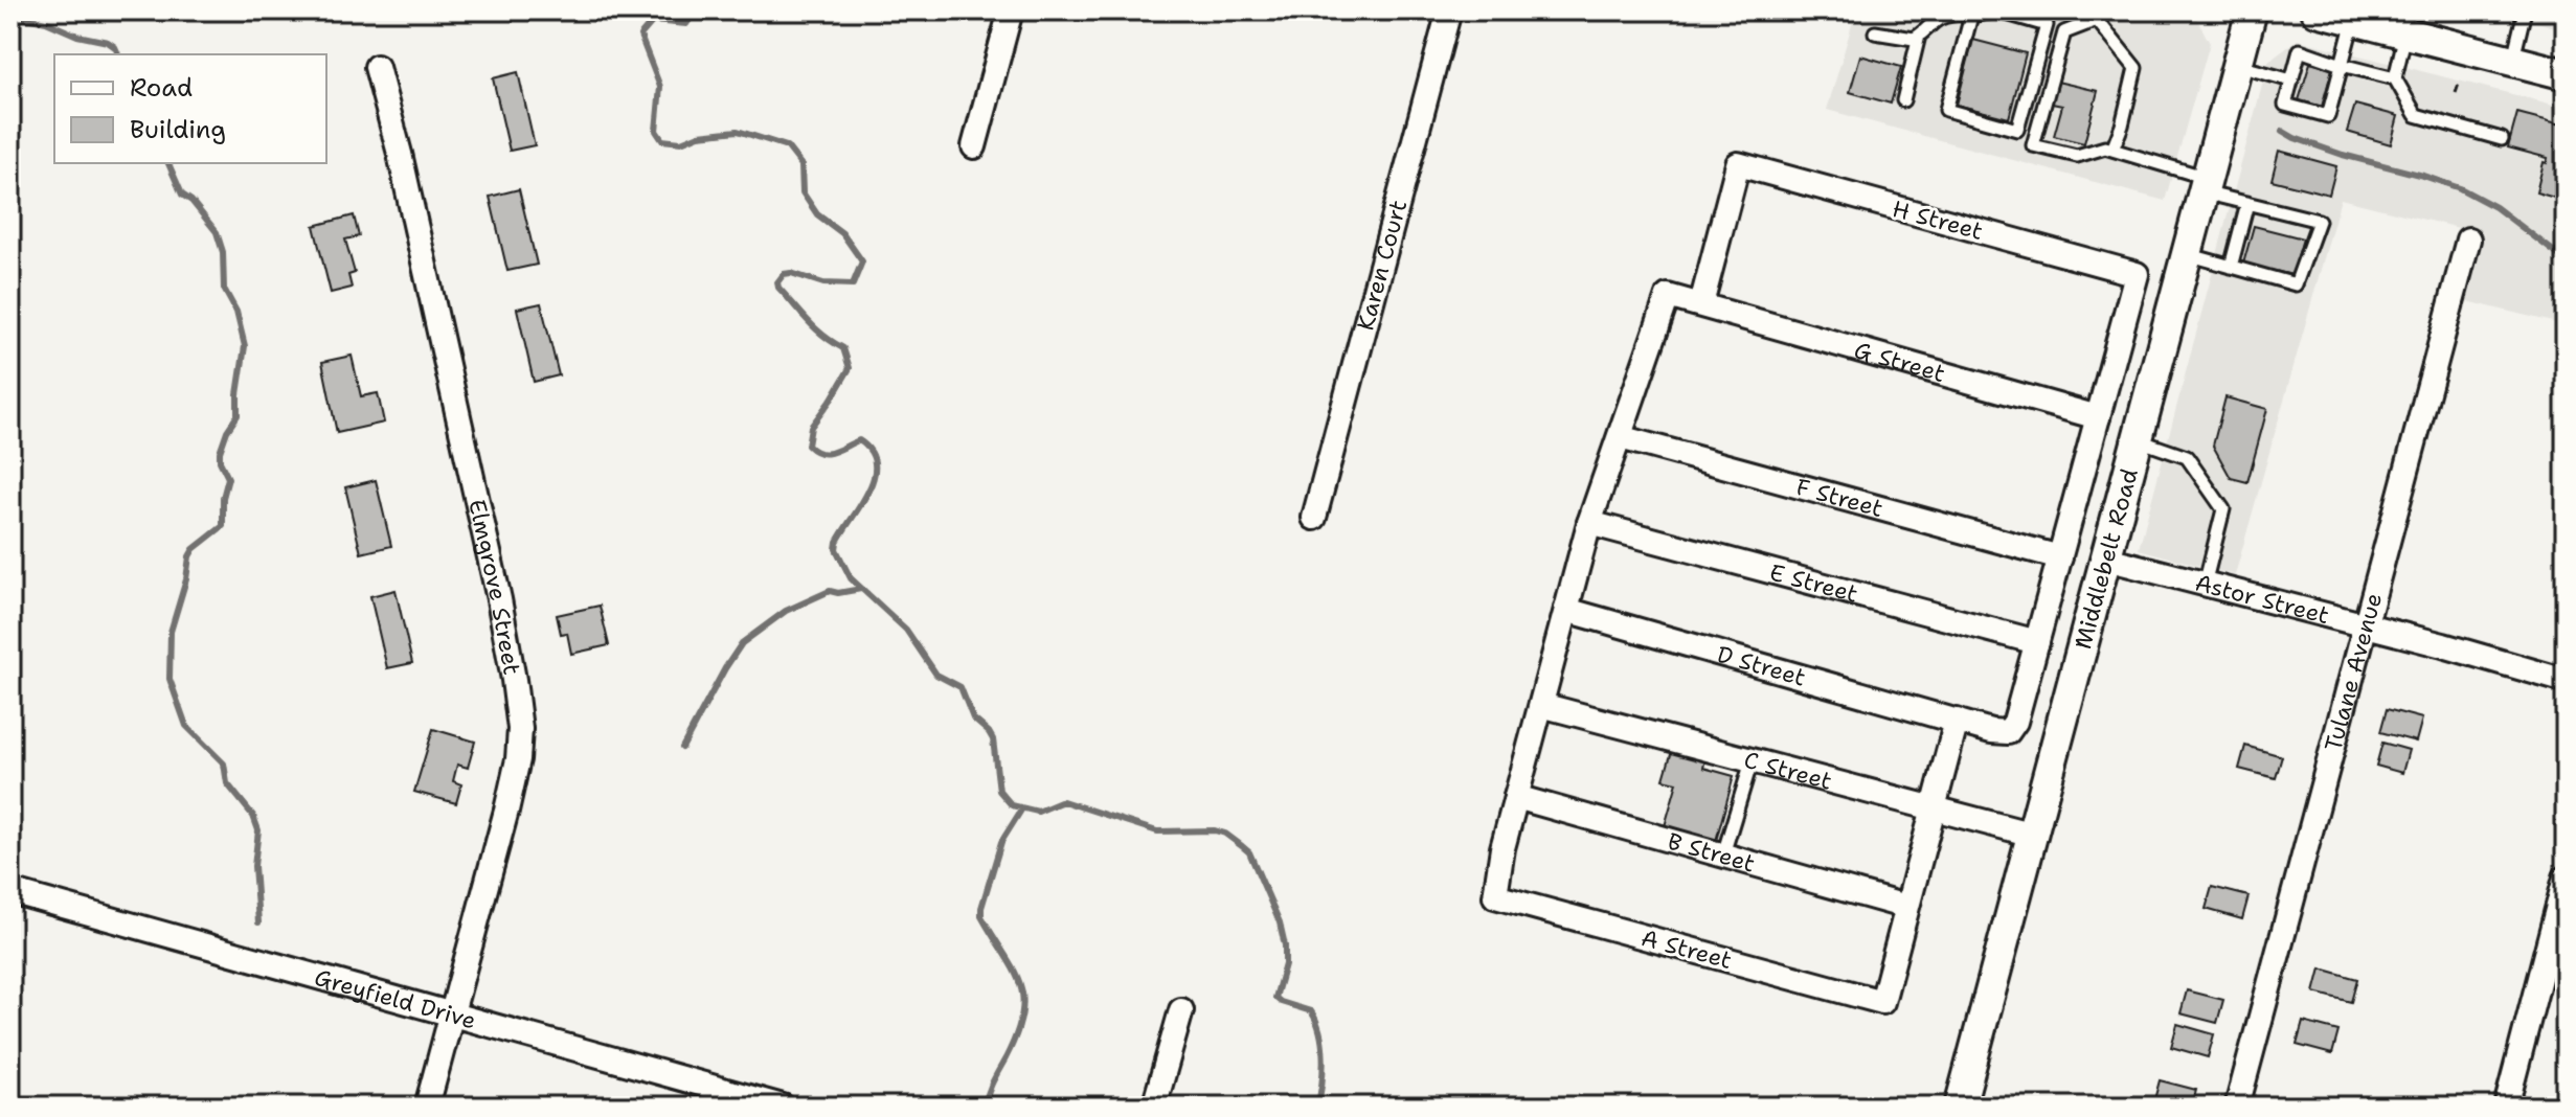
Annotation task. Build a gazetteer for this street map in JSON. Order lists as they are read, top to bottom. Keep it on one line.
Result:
{"streets":{"street":["H Street","Karen Court","G Street","F Street","Middlebelt Road","E Street","Elmgrove Street","Astor Street","D Street","Tulane Avenue","C Street","B Street","A Street","Greyfield Drive"]},"crossings":[["H Street","G Street"],["G Street","F Street"],["Middlebelt Road","Astor Street"],["Middlebelt Road","C Street"],["E Street","D Street"],["Elmgrove Street","Greyfield Drive"],["Astor Street","Tulane Avenue"],["D Street","A Street"],["C Street","A Street"],["B Street","A Street"]],"legend":["Road","Building"]}
